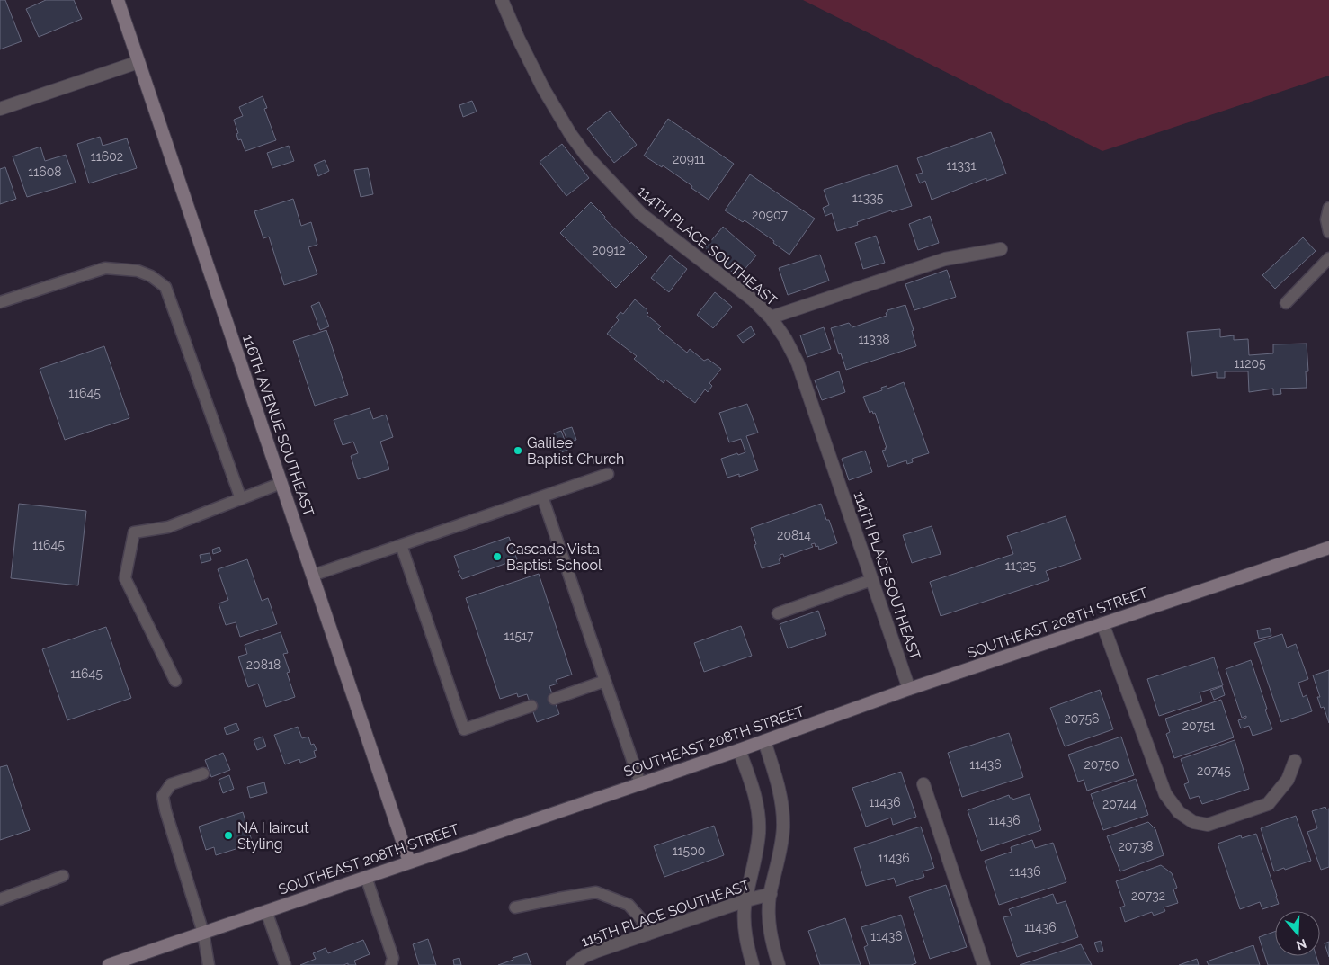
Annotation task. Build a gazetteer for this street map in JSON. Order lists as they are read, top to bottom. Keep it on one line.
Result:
{"streets":{"main road":["116TH AVENUE SOUTHEAST","SOUTHEAST 208TH STREET"],"street":["114TH PLACE SOUTHEAST","115TH PLACE SOUTHEAST"]},"crossings":[["114TH PLACE SOUTHEAST","SOUTHEAST 208TH STREET"],["116TH AVENUE SOUTHEAST","SOUTHEAST 208TH STREET"]],"places":["Galilee Baptist Church","Cascade Vista Baptist School","NA Haircut Styling"],"house_numbers":["11602","20911","11331","11608","11335","20907","20912","11338","11205","11645","20814","11645","11325","11517","20818","11645","20756","20751","11436","20750","20745","11436","20744","11436","20738","11500","11436","11436","20732","11436","11436"],"north":"bottom"}
